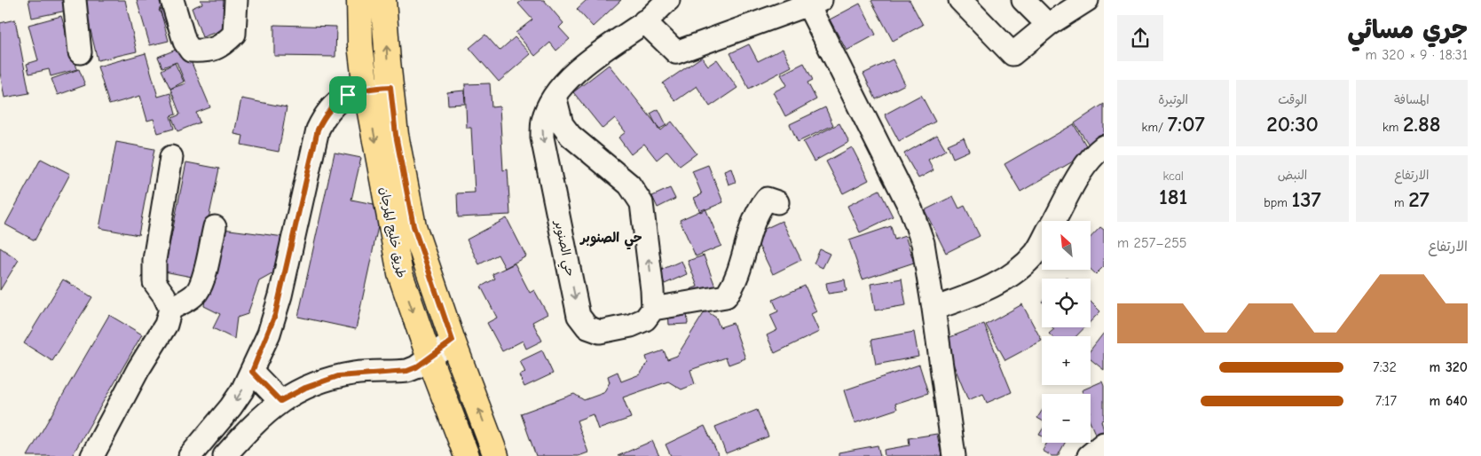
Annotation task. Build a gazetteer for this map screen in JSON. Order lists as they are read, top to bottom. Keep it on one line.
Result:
{"streets":{"main road":["طريق خليج المرجان"],"street":["حي الصنوبر"]},"districts":["حي الصنوبر"],"north":"top left","page":{"heading":["جري مسائي","18:31 · 9 × 320 m"],"stats":[["المسافة","2.88 km"],["الوقت","20:30"],["الوتيرة","7:07 /km"],["الارتفاع","27 m"],["النبض","137 bpm"],["kcal","181"]],"map_buttons":["+","−"],"chart":["الارتفاع","255–257 m"],"list":[{"name":"320 m","note":"7:32"},{"name":"640 m","note":"7:17"}]}}
